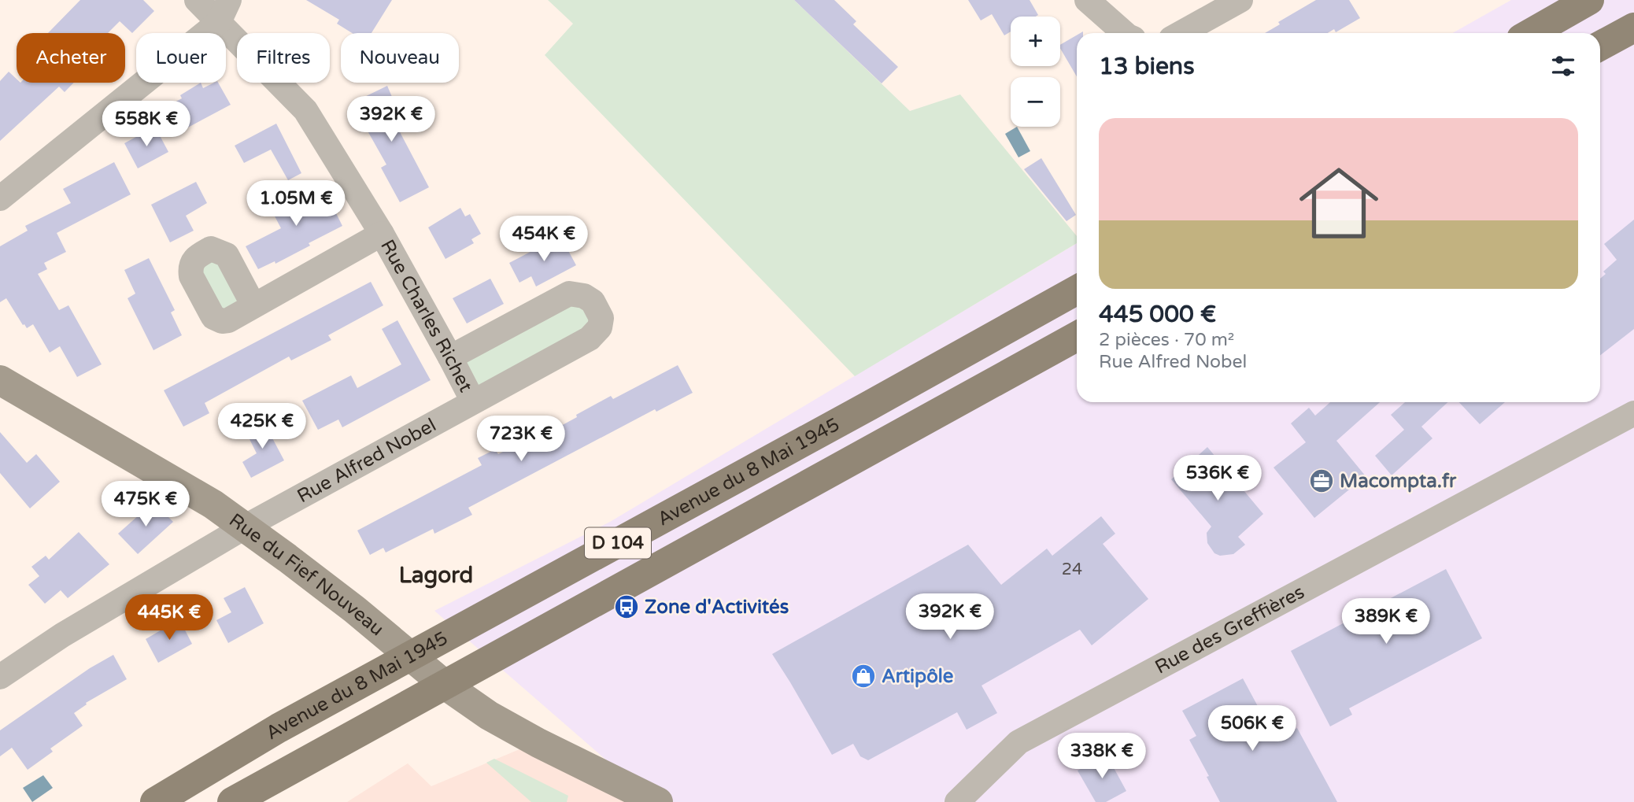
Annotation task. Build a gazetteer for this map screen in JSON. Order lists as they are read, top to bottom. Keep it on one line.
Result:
{"streets":{"main road":["Avenue du 8 Mai 1945","D 104"],"street":["Rue Charles Richet","Rue Alfred Nobel","Rue du Fief Nouveau","Rue des Greffières"]},"crossings":[["Rue Charles Richet","Rue Alfred Nobel"],["Rue Alfred Nobel","Rue du Fief Nouveau"],["Avenue du 8 Mai 1945","Rue du Fief Nouveau"]],"districts":["Lagord"],"places":{"office":["Macompta.fr"],"bus stop":["Zone d'Activités"],"shop":["Artipôle"]},"house_numbers":["24"],"page":{"map_buttons":["+","−"],"chip":["Acheter","Louer","Filtres","Nouveau"],"heading":"13 biens","price":["392K €","558K €","1.05M €","454K €","425K €","723K €","536K €","475K €","392K €","445K €","389K €","506K €","338K €"],"list":[{"name":"445 000 €","note":"2 pièces · 70 m² · Rue Alfred Nobel"}]}}
